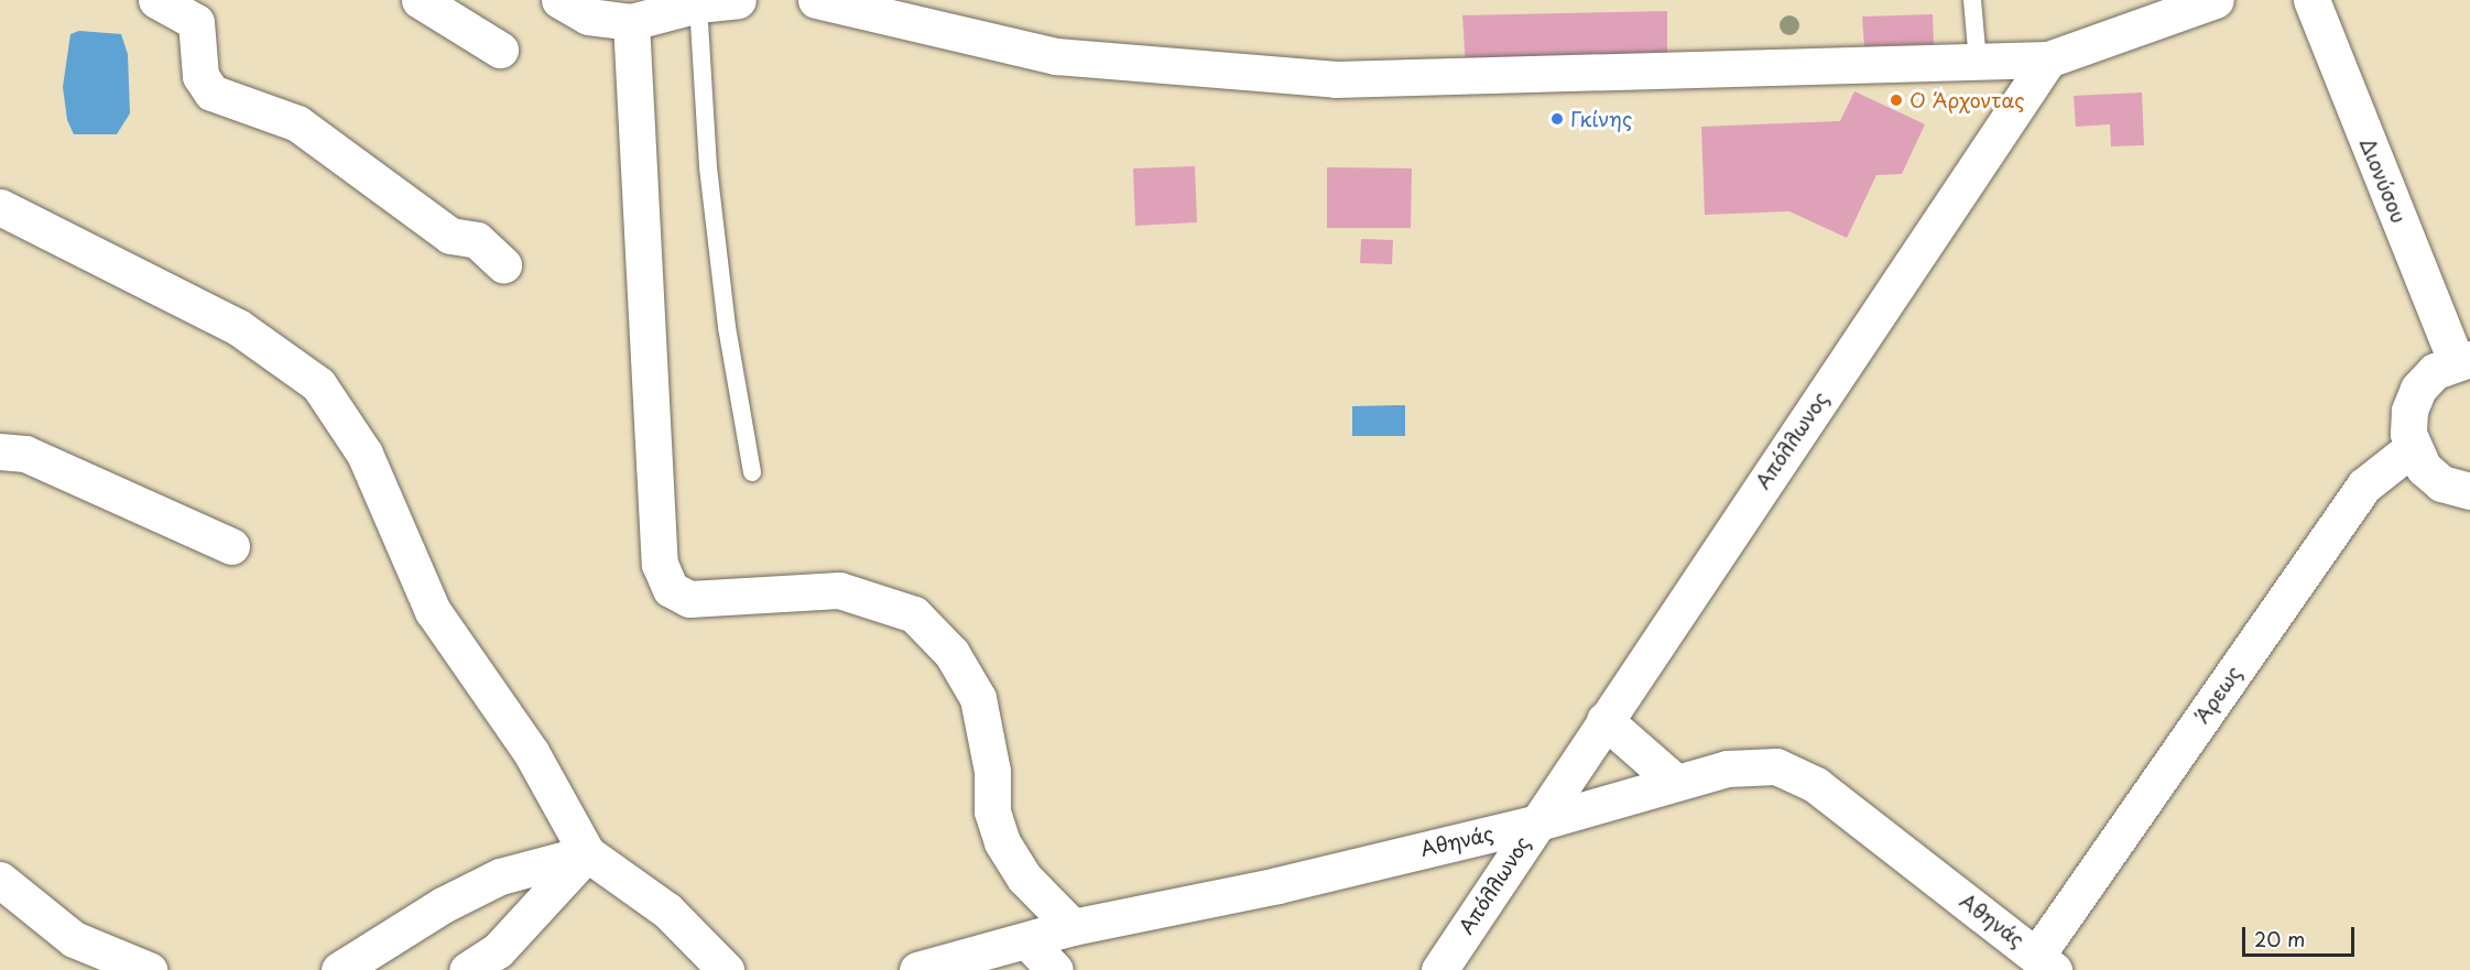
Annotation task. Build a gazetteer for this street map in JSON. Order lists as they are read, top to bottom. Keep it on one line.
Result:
{"streets":{"street":["Διονύσου","Απόλλωνος","Άρεως","Αθηνάς"]},"crossings":[["Διονύσου","Άρεως"],["Απόλλωνος","Αθηνάς"],["Άρεως","Αθηνάς"]],"places":["Ο Άρχοντας","Γκίνης"],"scale_bar":"20 m"}
